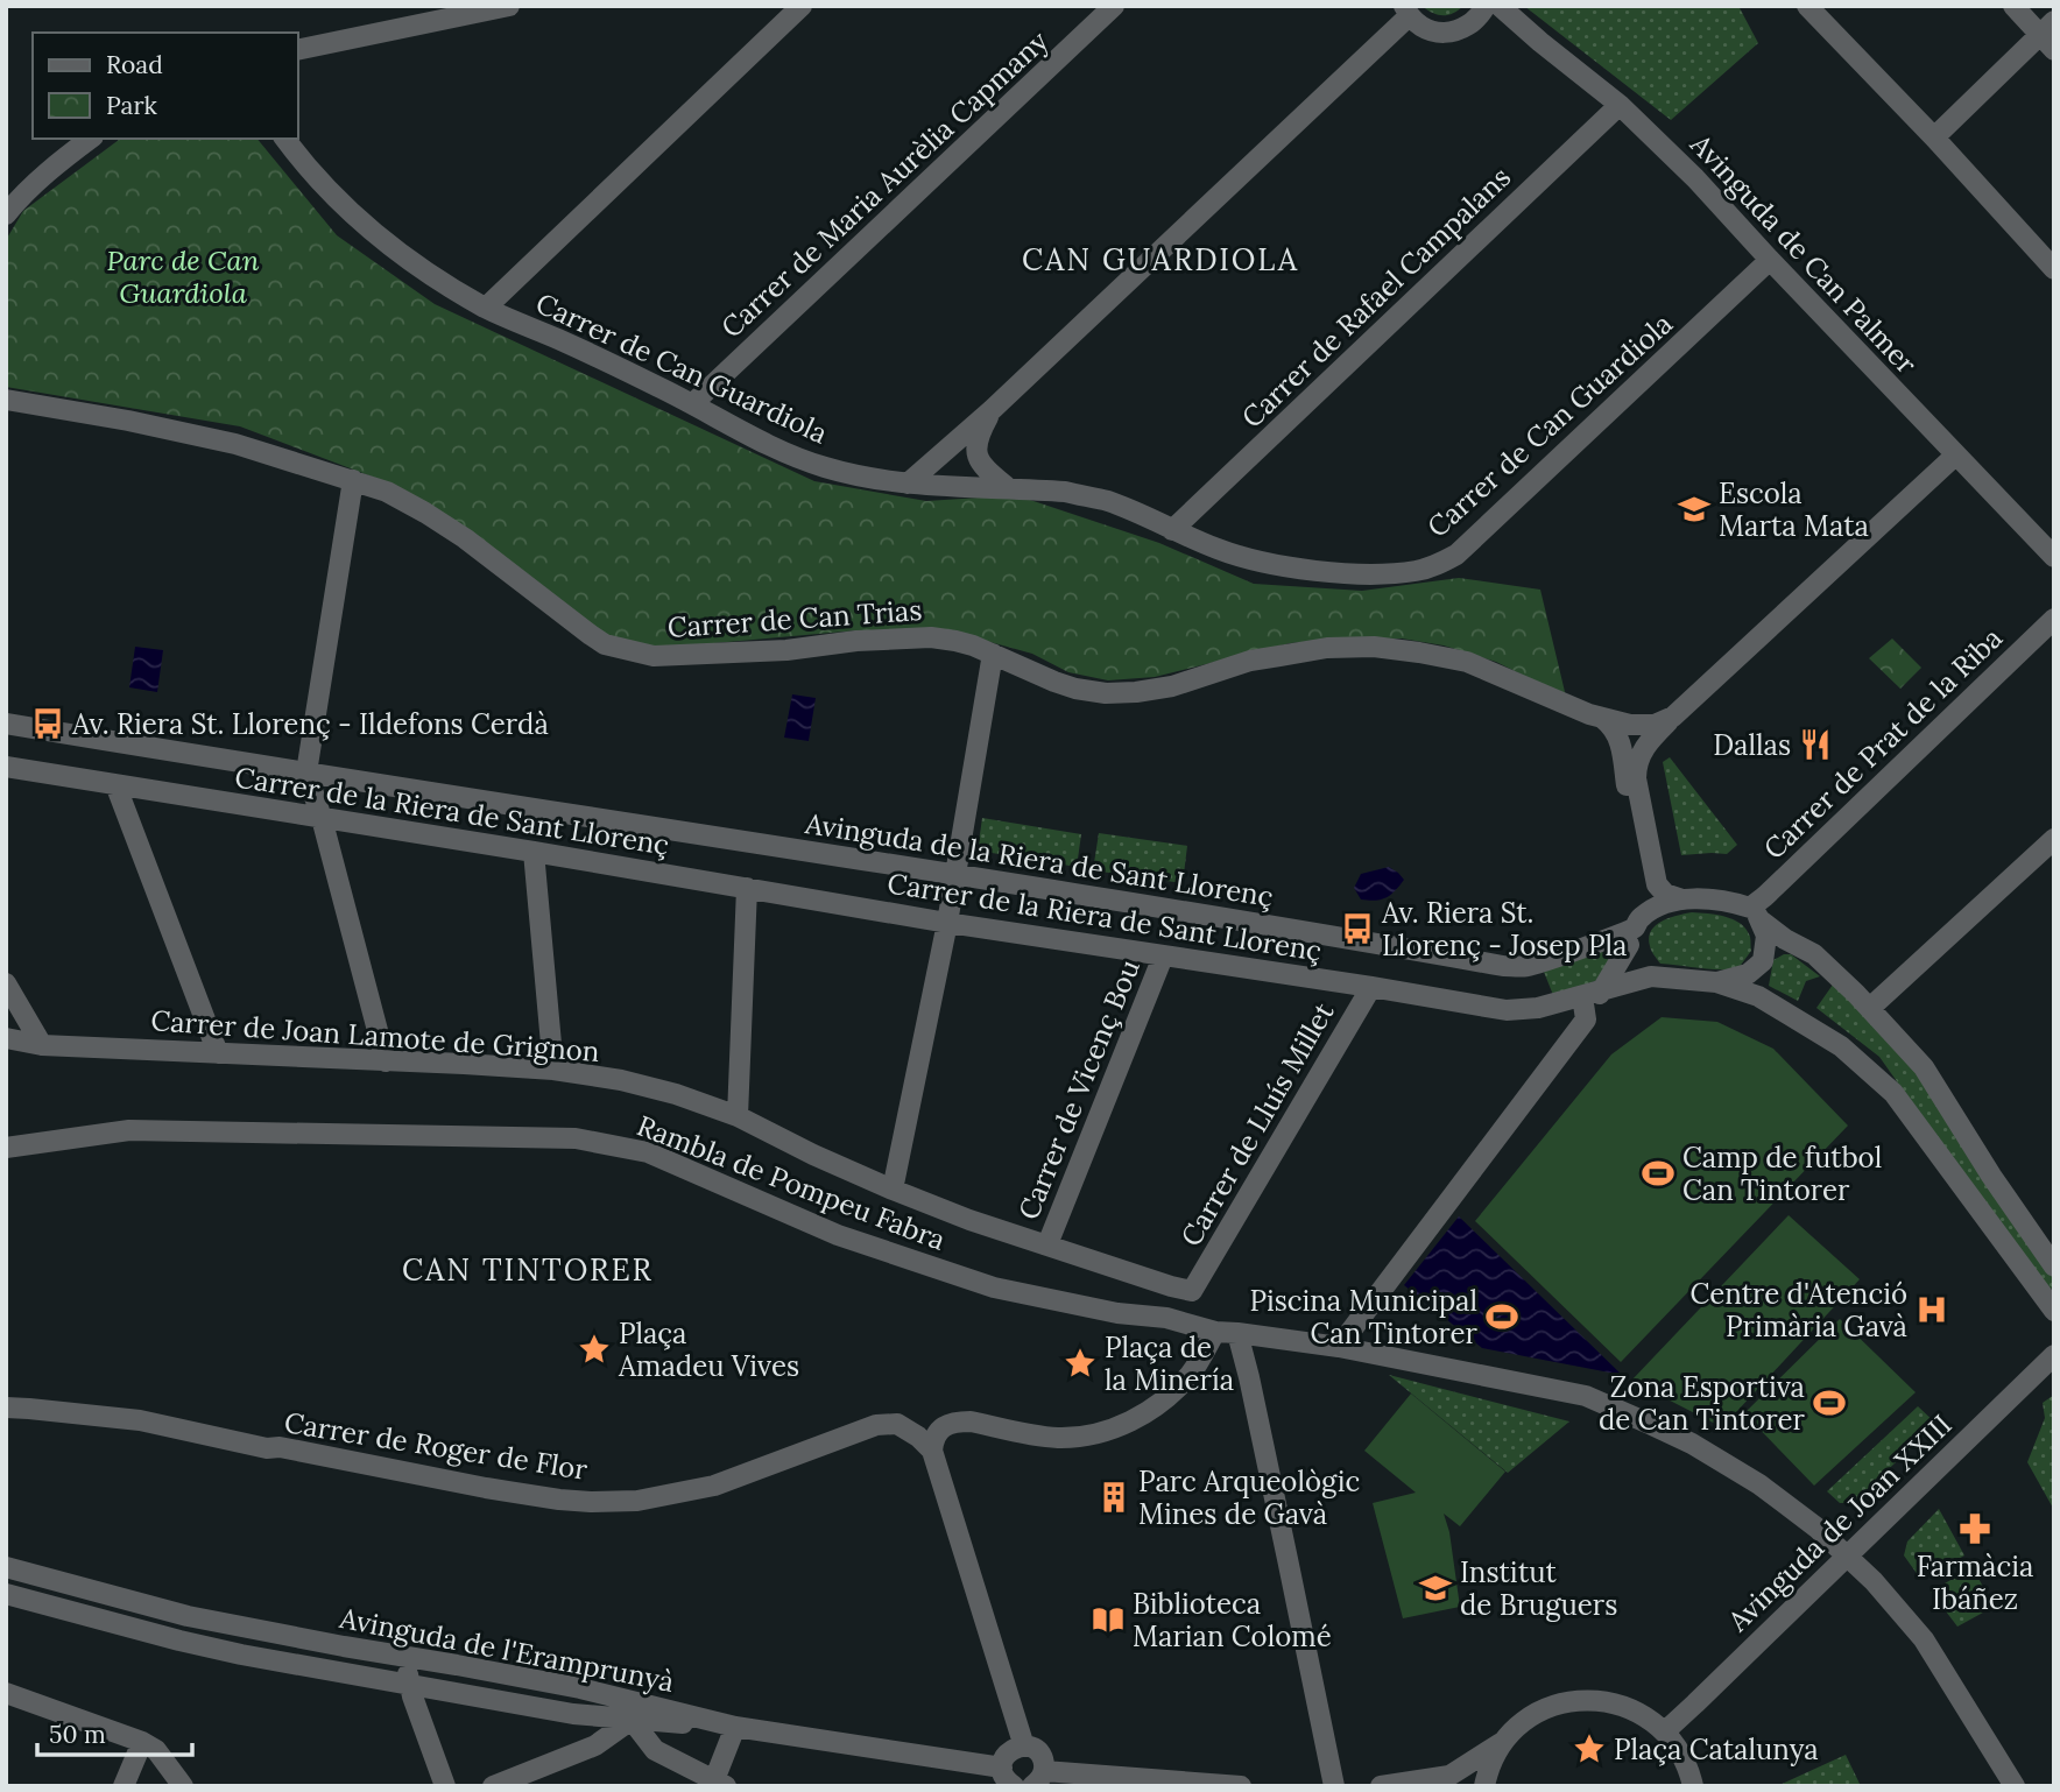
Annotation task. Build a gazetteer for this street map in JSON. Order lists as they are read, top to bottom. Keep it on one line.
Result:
{"streets":{"street":["Carrer de Maria Aurèlia Capmany","Avinguda de Can Palmer","Carrer de Rafael Campalans","Carrer de Can Guardiola","Carrer de Can Trias","Carrer de Prat de la Riba","Carrer de la Riera de Sant Llorenç","Avinguda de la Riera de Sant Llorenç","Carrer de Joan Lamote de Grignon","Carrer de Vicenç Bou","Carrer de Lluís Millet","Rambla de Pompeu Fabra","Carrer de Roger de Flor","Avinguda de Joan XXIII","Avinguda de l'Eramprunyà"]},"crossings":[["Carrer de Maria Aurèlia Capmany","Carrer de Can Guardiola"],["Avinguda de Can Palmer","Carrer de Rafael Campalans"],["Avinguda de Can Palmer","Carrer de Can Guardiola"],["Carrer de Rafael Campalans","Carrer de Can Guardiola"],["Carrer de Prat de la Riba","Carrer de la Riera de Sant Llorenç"],["Carrer de Prat de la Riba","Avinguda de la Riera de Sant Llorenç"],["Carrer de la Riera de Sant Llorenç","Avinguda de la Riera de Sant Llorenç"],["Carrer de la Riera de Sant Llorenç","Carrer de Vicenç Bou"],["Carrer de la Riera de Sant Llorenç","Carrer de Lluís Millet"],["Carrer de Joan Lamote de Grignon","Carrer de Vicenç Bou"],["Carrer de Joan Lamote de Grignon","Carrer de Lluís Millet"],["Rambla de Pompeu Fabra","Avinguda de Joan XXIII"]],"districts":["CAN GUARDIOLA","CAN TINTORER"],"parks":["Parc de Can Guardiola"],"places":{"school or university":["Escola Marta Mata","Institut de Bruguers"],"bus stop":["Av. Riera St. Llorenç - Ildefons Cerdà","Av. Riera St. Llorenç - Josep Pla"],"restaurant":["Dallas"],"sports":["Camp de futbol Can Tintorer","Piscina Municipal Can Tintorer","Zona Esportiva de Can Tintorer"],"hospital":["Centre d'Atenció Primària Gavà"],"place":["Plaça Amadeu Vives","Plaça de la Minería","Plaça Catalunya"],"building":["Parc Arqueològic Mines de Gavà"],"pharmacy":["Farmàcia Ibáñez"],"library":["Biblioteca Marian Colomé"]},"legend":["Road","Park"],"scale_bar":"50 m"}
